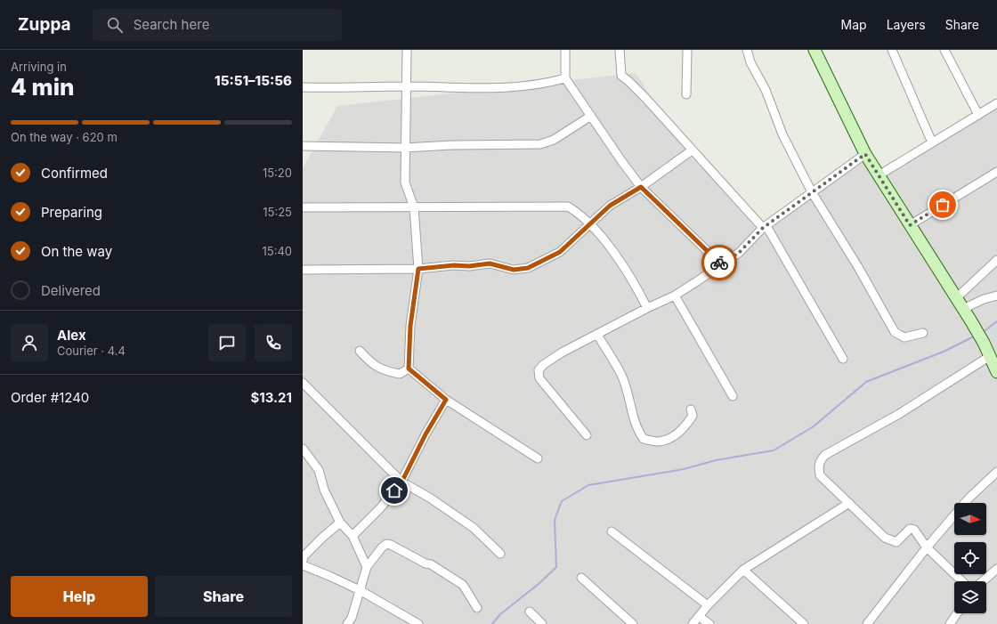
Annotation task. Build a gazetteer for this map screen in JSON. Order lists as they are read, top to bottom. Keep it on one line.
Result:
{"north":"right","page":{"header":"Zuppa","search":"Search here","nav":["Map","Layers","Share"],"heading":["4 min","Arriving in","15:51–15:56"],"panel":["Alex","Courier · 4.4","Order #1240","$13.21"],"bar":"On the way · 620 m","list":[["Confirmed","15:20"],["Preparing","15:25"],["On the way","15:40"],"Delivered"],"buttons":["Help","Share"]}}
